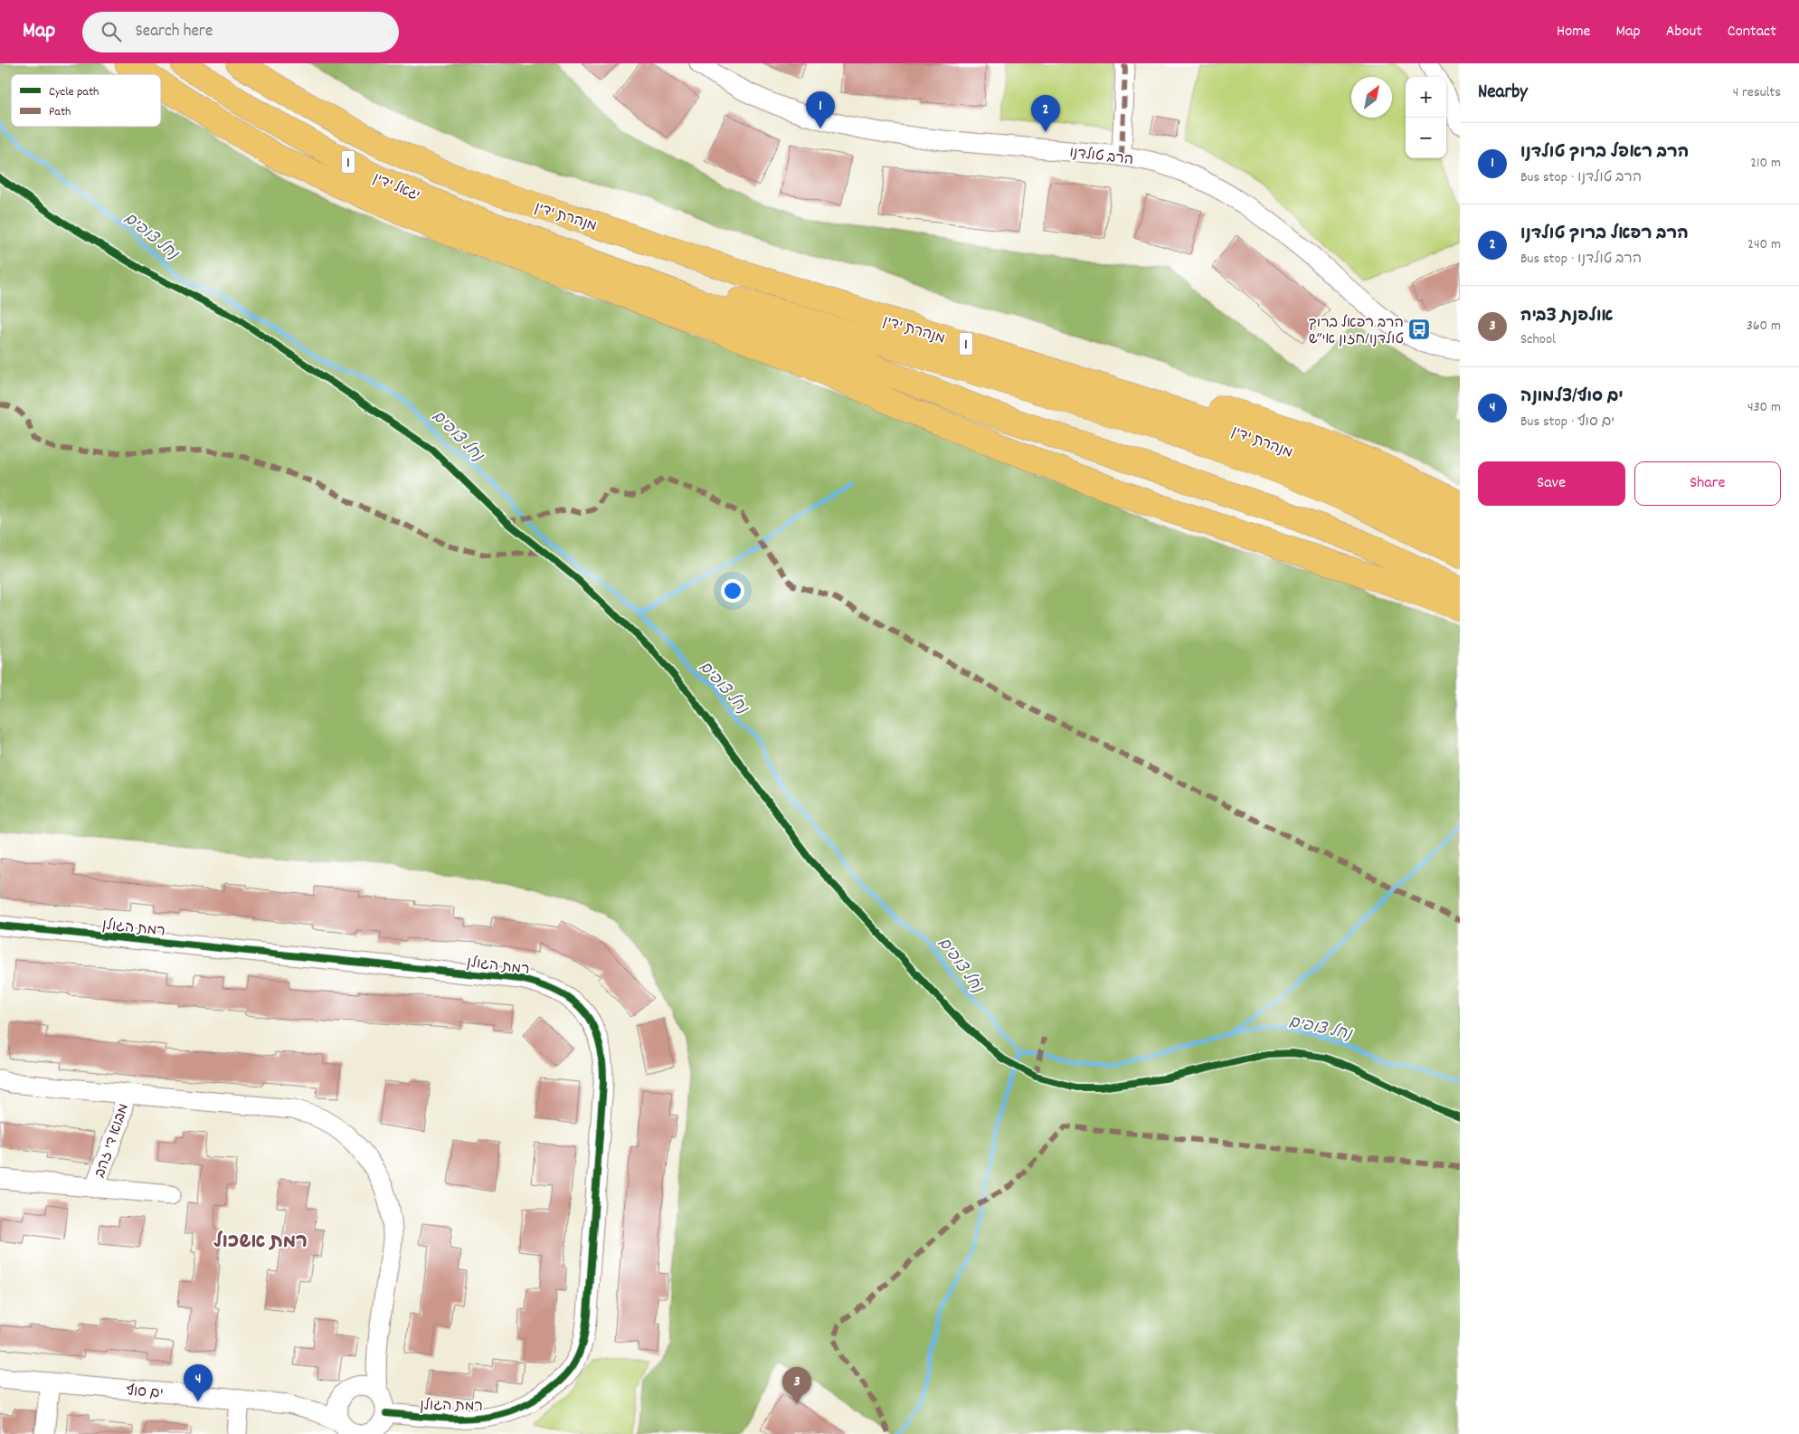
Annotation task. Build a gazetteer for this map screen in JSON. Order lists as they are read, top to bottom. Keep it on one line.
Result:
{"streets":{"highway":["1","יגאל ידין","מנהרת ידין"],"street":["הרב טולדנו","רמת הגולן","מבוא די זהב","ים סוף"]},"crossings":[["יגאל ידין","מנהרת ידין"],["רמת הגולן","ים סוף"]],"districts":["רמת אשכול"],"water":["נחל צופים"],"places":{"bus stop":["הרב רפאל ברוך טולדנו/חזון אי״ש"]},"legend":["Cycle path","Path"],"north":"top right","page":{"header":"Map","search":"Search here","nav":["Home","Map","About","Contact"],"heading":["Nearby","4 results"],"map_buttons":["+","−"],"pins":["1","2","4","3"],"list":[{"mark":"1","name":"הרב ראפל ברוך טולדנו","note":"Bus stop · הרב טולדנו","value":"210 m"},{"mark":"2","name":"הרב רפאל ברוך טולדנו","note":"Bus stop · הרב טולדנו","value":"240 m"},{"mark":"3","name":"אולפנת צביה","note":"School","value":"360 m"},{"mark":"4","name":"ים סוף/צלמונה","note":"Bus stop · ים סוף","value":"430 m"}],"buttons":["Save","Share"]}}
